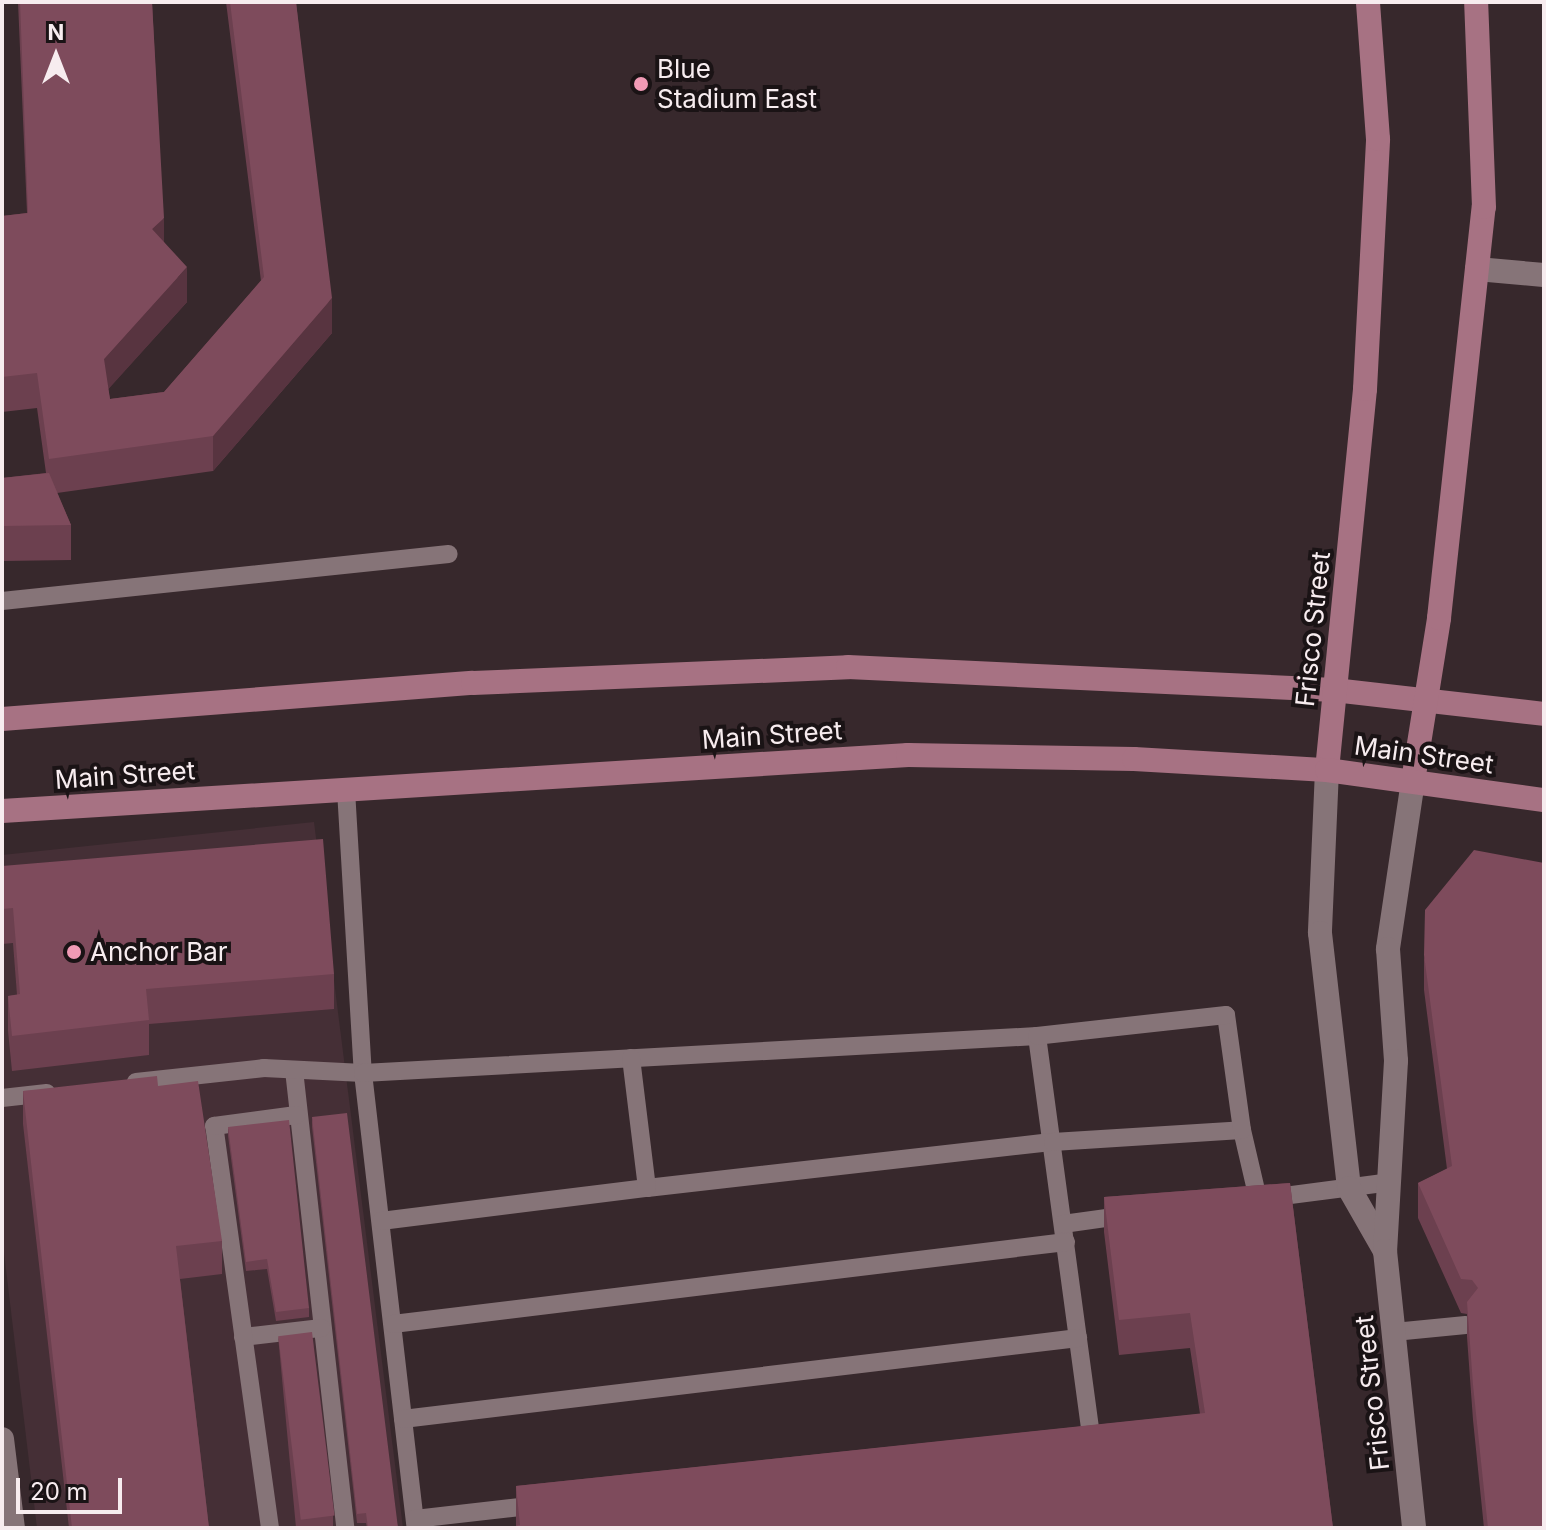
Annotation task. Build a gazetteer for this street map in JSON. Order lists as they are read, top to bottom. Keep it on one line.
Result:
{"streets":{"main road":["Frisco Street","Main Street"]},"crossings":[["Frisco Street","Main Street"]],"places":["Blue Stadium East","Anchor Bar"],"scale_bar":"20 m","north":"top"}
